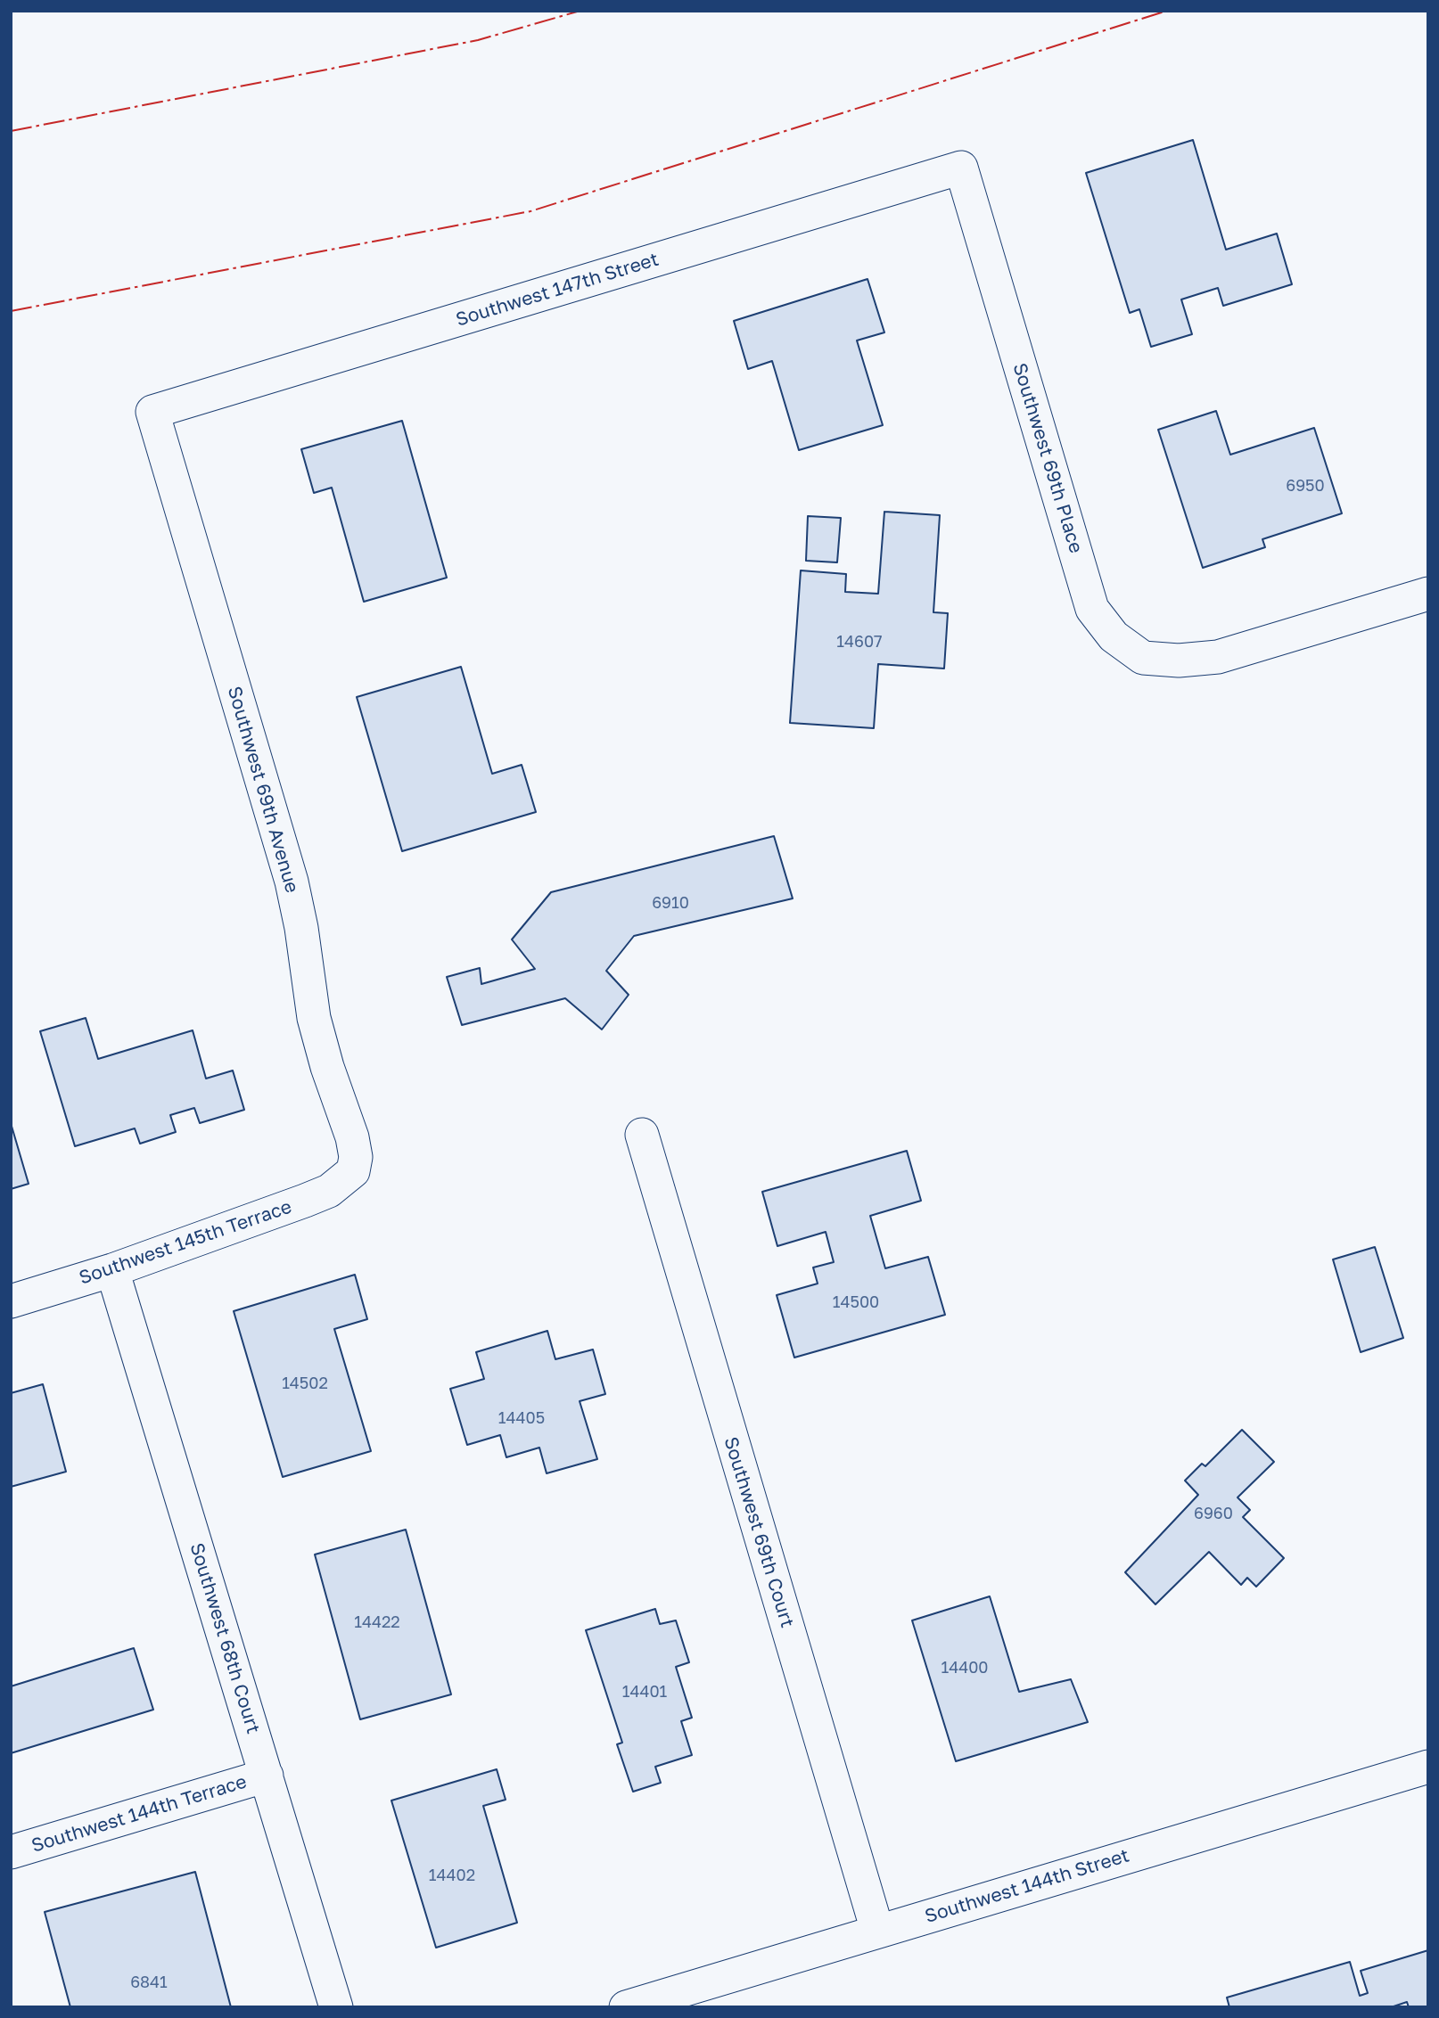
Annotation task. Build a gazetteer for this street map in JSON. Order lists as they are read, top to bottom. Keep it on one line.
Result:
{"streets":{"street":["Southwest 147th Street","Southwest 69th Place","Southwest 69th Avenue","Southwest 145th Terrace","Southwest 69th Court","Southwest 68th Court","Southwest 144th Terrace","Southwest 144th Street"]},"crossings":[["Southwest 147th Street","Southwest 69th Place"],["Southwest 147th Street","Southwest 69th Avenue"],["Southwest 69th Avenue","Southwest 145th Terrace"],["Southwest 145th Terrace","Southwest 68th Court"],["Southwest 69th Court","Southwest 144th Street"],["Southwest 68th Court","Southwest 144th Terrace"]],"house_numbers":["6950","14607","6910","14500","14502","14405","6960","14422","14400","14401","14402","6841"]}
